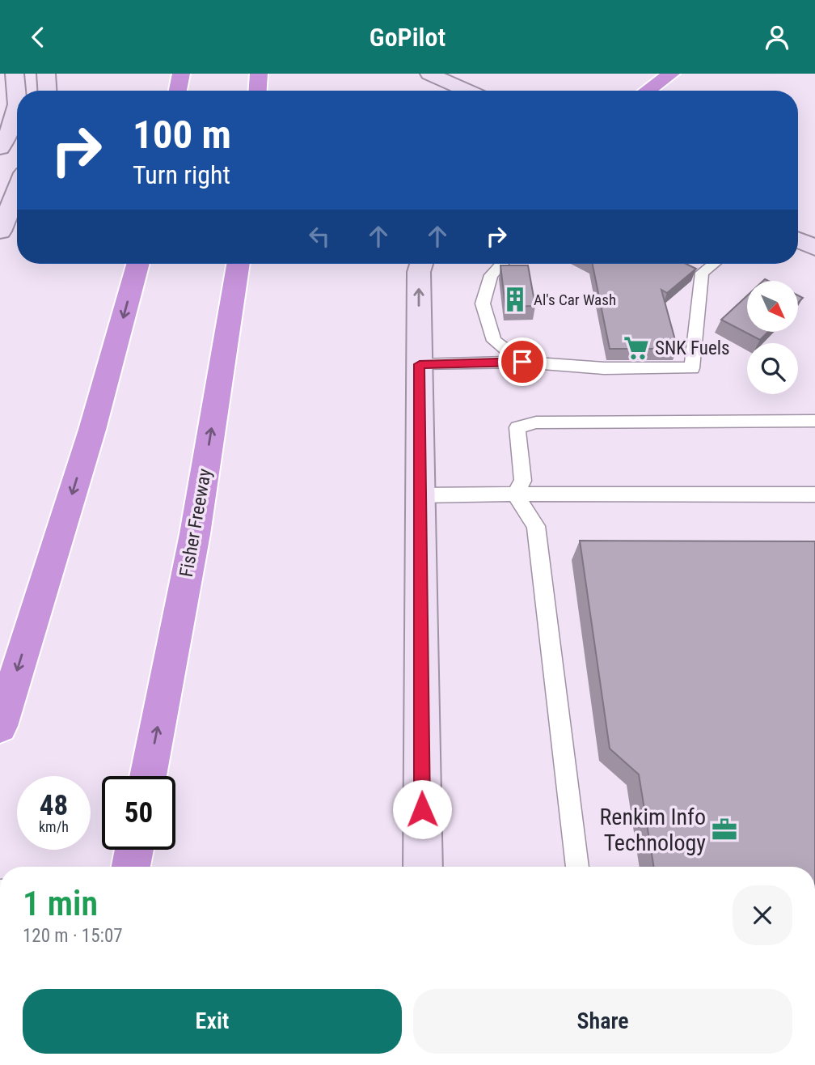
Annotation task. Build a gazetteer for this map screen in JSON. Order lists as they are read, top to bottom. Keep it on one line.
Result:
{"streets":{"highway":["Fisher Freeway"]},"places":{"building":["Al's Car Wash"],"supermarket":["SNK Fuels"],"office":["Renkim Info Technology"]},"north":"bottom right","page":{"header":"GoPilot","turn":["100 m","Turn right"],"speed":"48 km/h","limit":"50","heading":["1 min","120 m · 15:07"],"buttons":["Exit","Share"]}}
